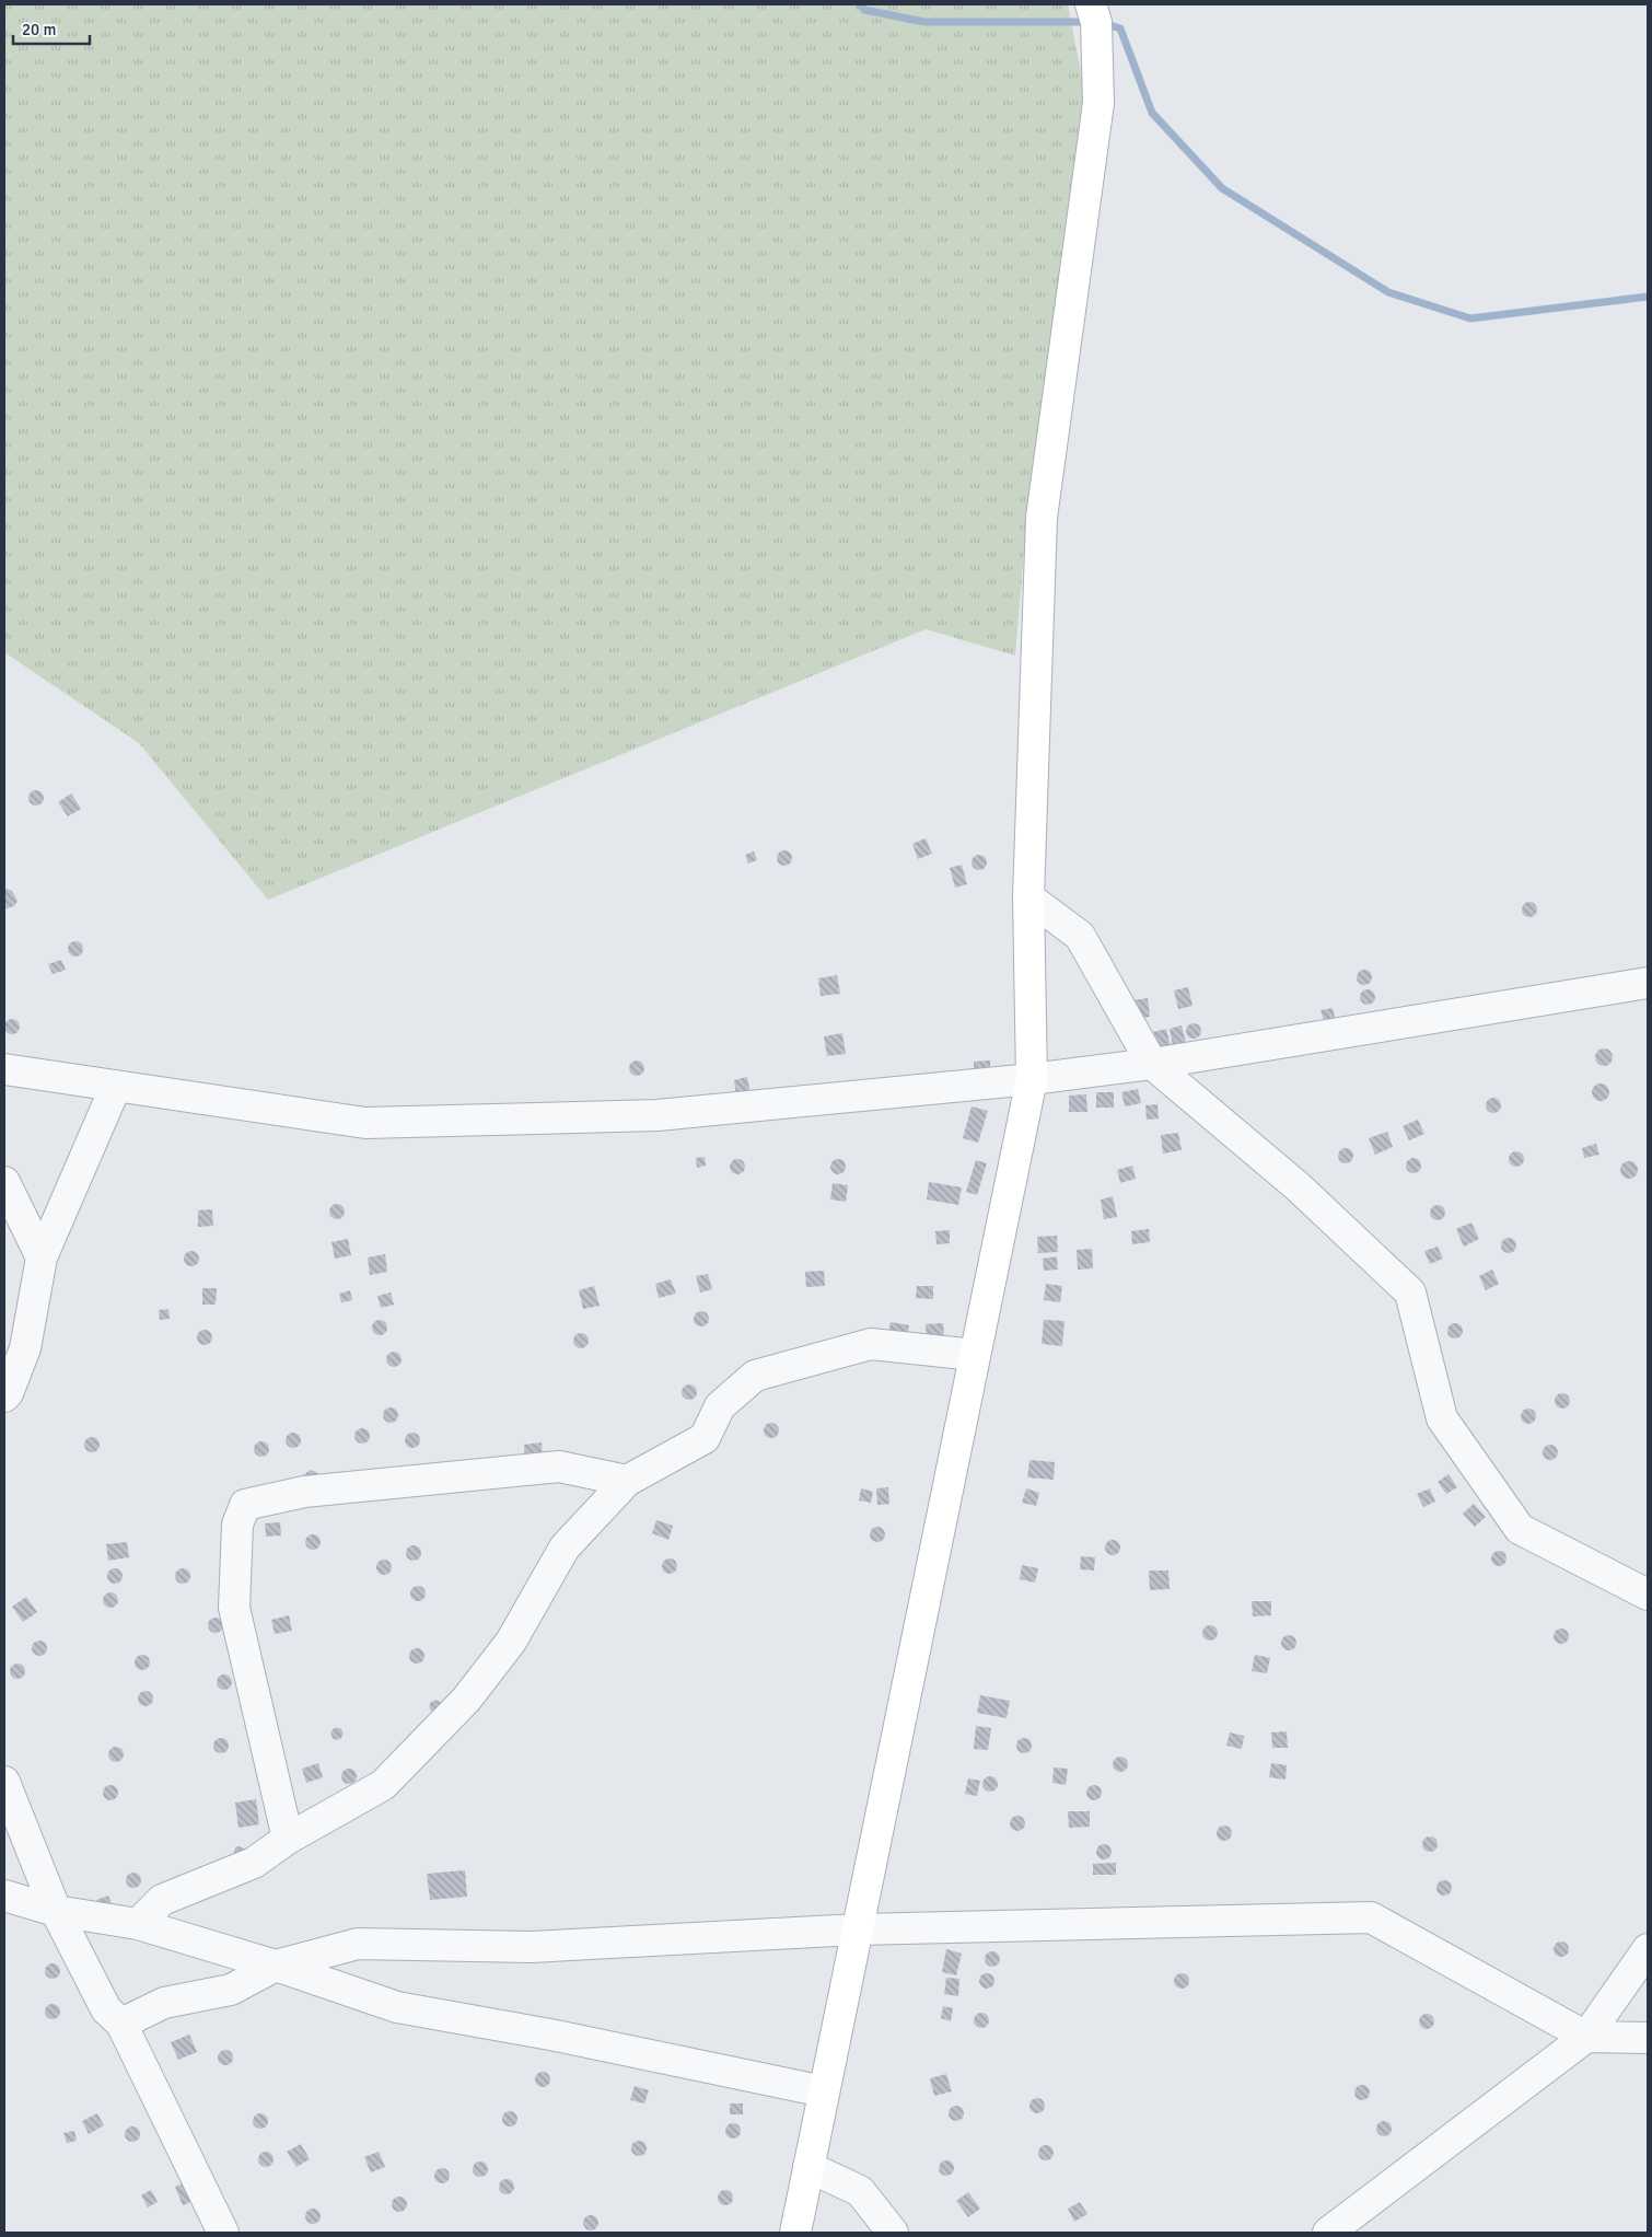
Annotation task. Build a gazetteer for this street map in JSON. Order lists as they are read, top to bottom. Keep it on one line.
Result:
{"scale_bar":"20 m"}
